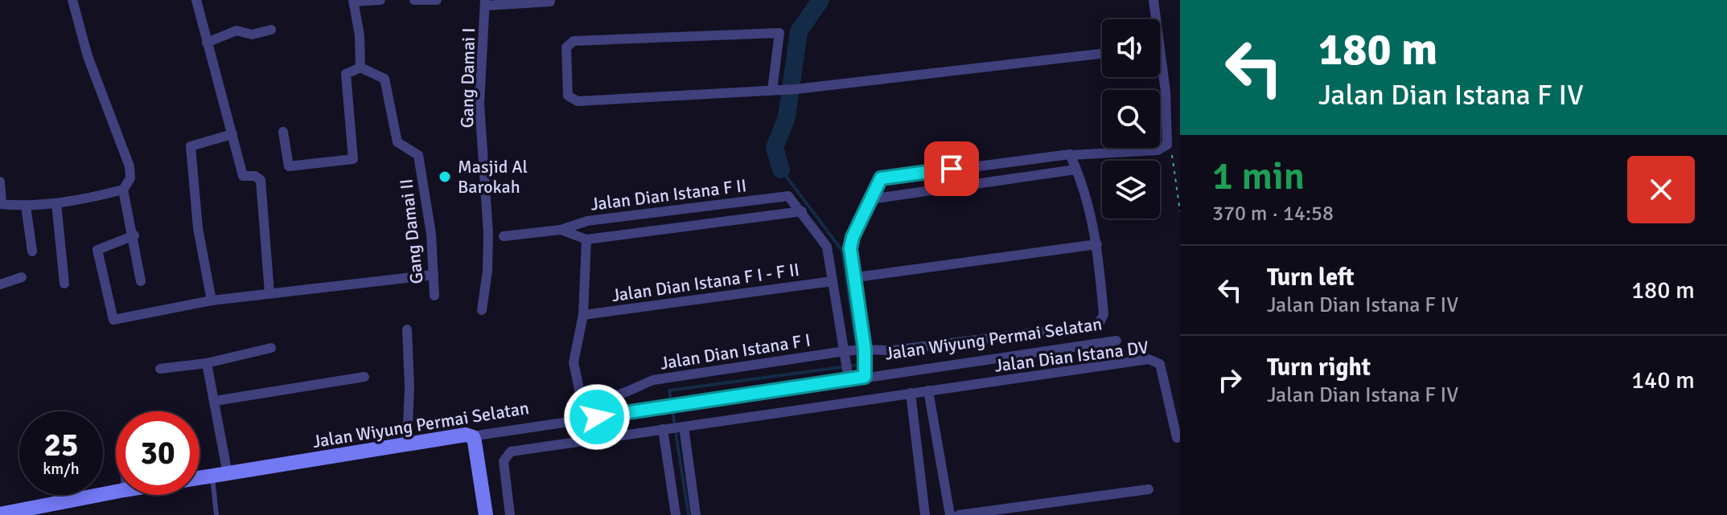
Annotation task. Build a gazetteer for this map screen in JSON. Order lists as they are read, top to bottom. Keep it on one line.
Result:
{"streets":{"street":["Gang Damai I","Jalan Dian Istana F II","Gang Damai II","Jalan Dian Istana F I - F II","Jalan Wiyung Permai Selatan","Jalan Dian Istana F I","Jalan Dian Istana DV"]},"crossings":[["Jalan Dian Istana F II","Jalan Dian Istana F I - F II"],["Jalan Dian Istana F II","Jalan Wiyung Permai Selatan"],["Jalan Dian Istana F II","Jalan Dian Istana F I"],["Jalan Dian Istana F I - F II","Jalan Dian Istana F I"]],"places":["Masjid Al Barokah"],"page":{"turn":["180 m","Jalan Dian Istana F IV"],"heading":["1 min","370 m · 14:58"],"list":[{"name":"Turn left","note":"Jalan Dian Istana F IV","value":"180 m"},{"name":"Turn right","note":"Jalan Dian Istana F IV","value":"140 m"}],"speed":"25 km/h","limit":"30"}}
